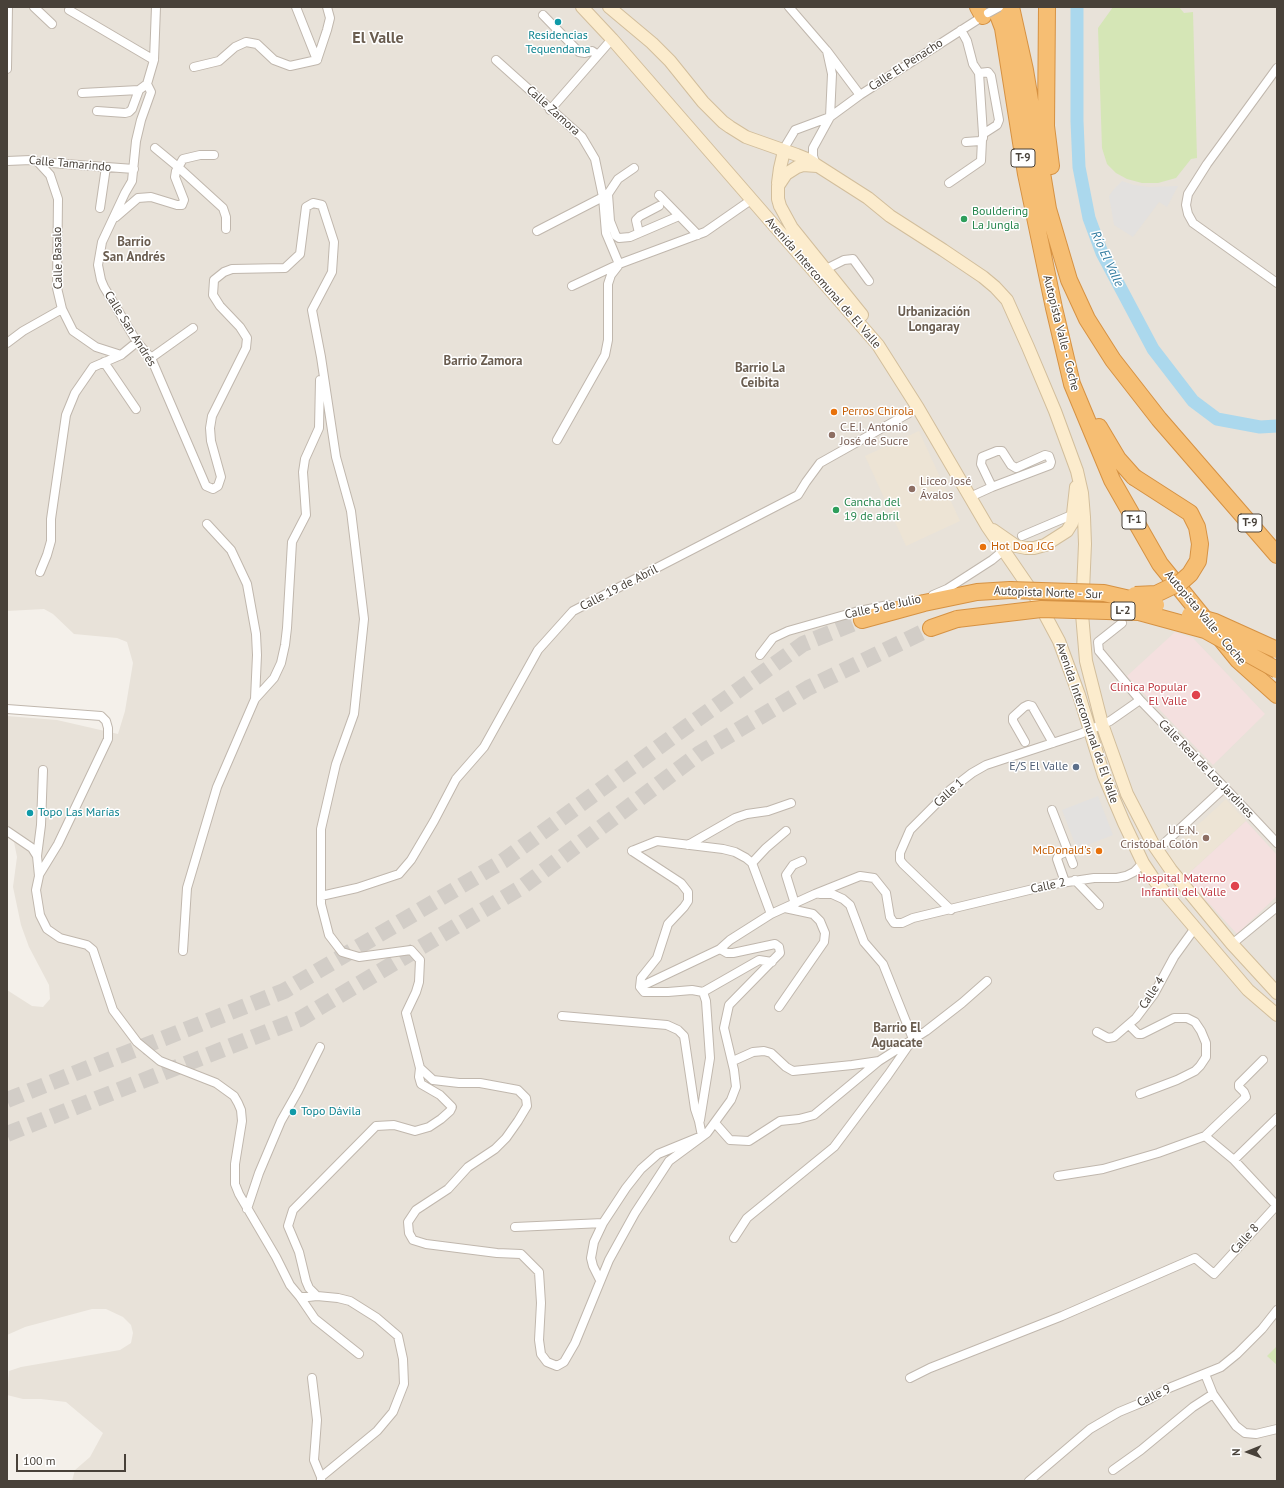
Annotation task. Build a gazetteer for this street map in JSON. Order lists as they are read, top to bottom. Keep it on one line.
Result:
{"streets":{"highway":["T-9","Autopista Valle - Coche","T-1","Autopista Norte - Sur","L-2"],"main road":["Avenida Intercomunal de El Valle"],"street":["Calle El Penacho","Calle Zamora","Calle Tamarindo","Calle Basalo","Calle San Andrés","Calle 19 de Abril","Calle 5 de Julio","Calle Real de Los Jardines","Calle 1","Calle 2","Calle 4","Calle 8","Calle 9"]},"crossings":[["Calle El Penacho","Autopista Valle - Coche"],["Calle Tamarindo","Calle Basalo"],["Calle Tamarindo","Calle San Andrés"],["Avenida Intercomunal de El Valle","Calle 19 de Abril"],["Avenida Intercomunal de El Valle","Calle 5 de Julio"],["Avenida Intercomunal de El Valle","Calle 1"],["Avenida Intercomunal de El Valle","Calle 2"],["Avenida Intercomunal de El Valle","Calle 4"],["Calle 1","Calle 2"]],"districts":["El Valle","Barrio San Andrés","Urbanización Longaray","Barrio Zamora","Barrio La Ceibita","Barrio El Aguacate"],"water":["Río El Valle"],"places":["Residencias Tequendama","Bouldering La Jungla","Perros Chirola","C.E.I. Antonio José de Sucre","Liceo José Ávalos","Cancha del 19 de abril","Hot Dog JCG","Clínica Popular El Valle","E/S El Valle","Topo Las Marías","U.E.N. Cristóbal Colón","McDonald's","Hospital Materno Infantil del Valle","Topo Dávila"],"scale_bar":"100 m","north":"left"}
